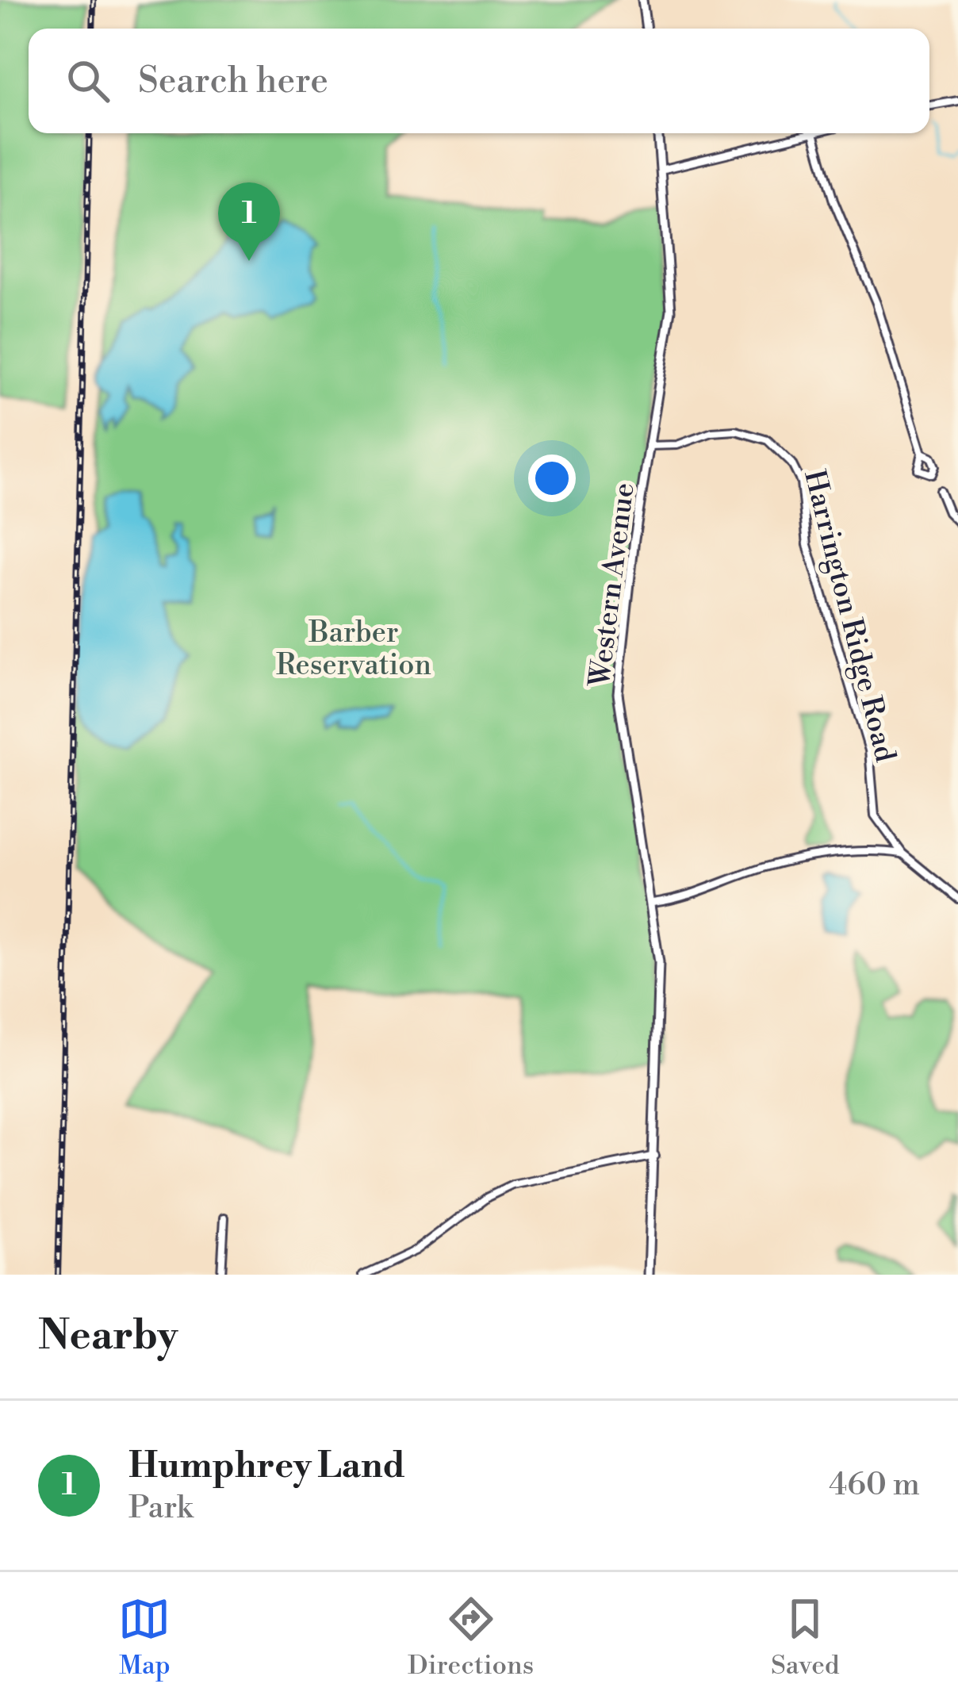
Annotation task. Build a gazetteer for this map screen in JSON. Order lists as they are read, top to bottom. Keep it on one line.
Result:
{"streets":{"street":["Western Avenue","Harrington Ridge Road"]},"crossings":[["Western Avenue","Harrington Ridge Road"]],"parks":["Barber Reservation"],"page":{"search":"Search here","pins":"1","heading":"Nearby","list":[{"mark":"1","name":"Humphrey Land","note":"Park","value":"460 m"}],"nav":["Map","Directions","Saved"]}}
